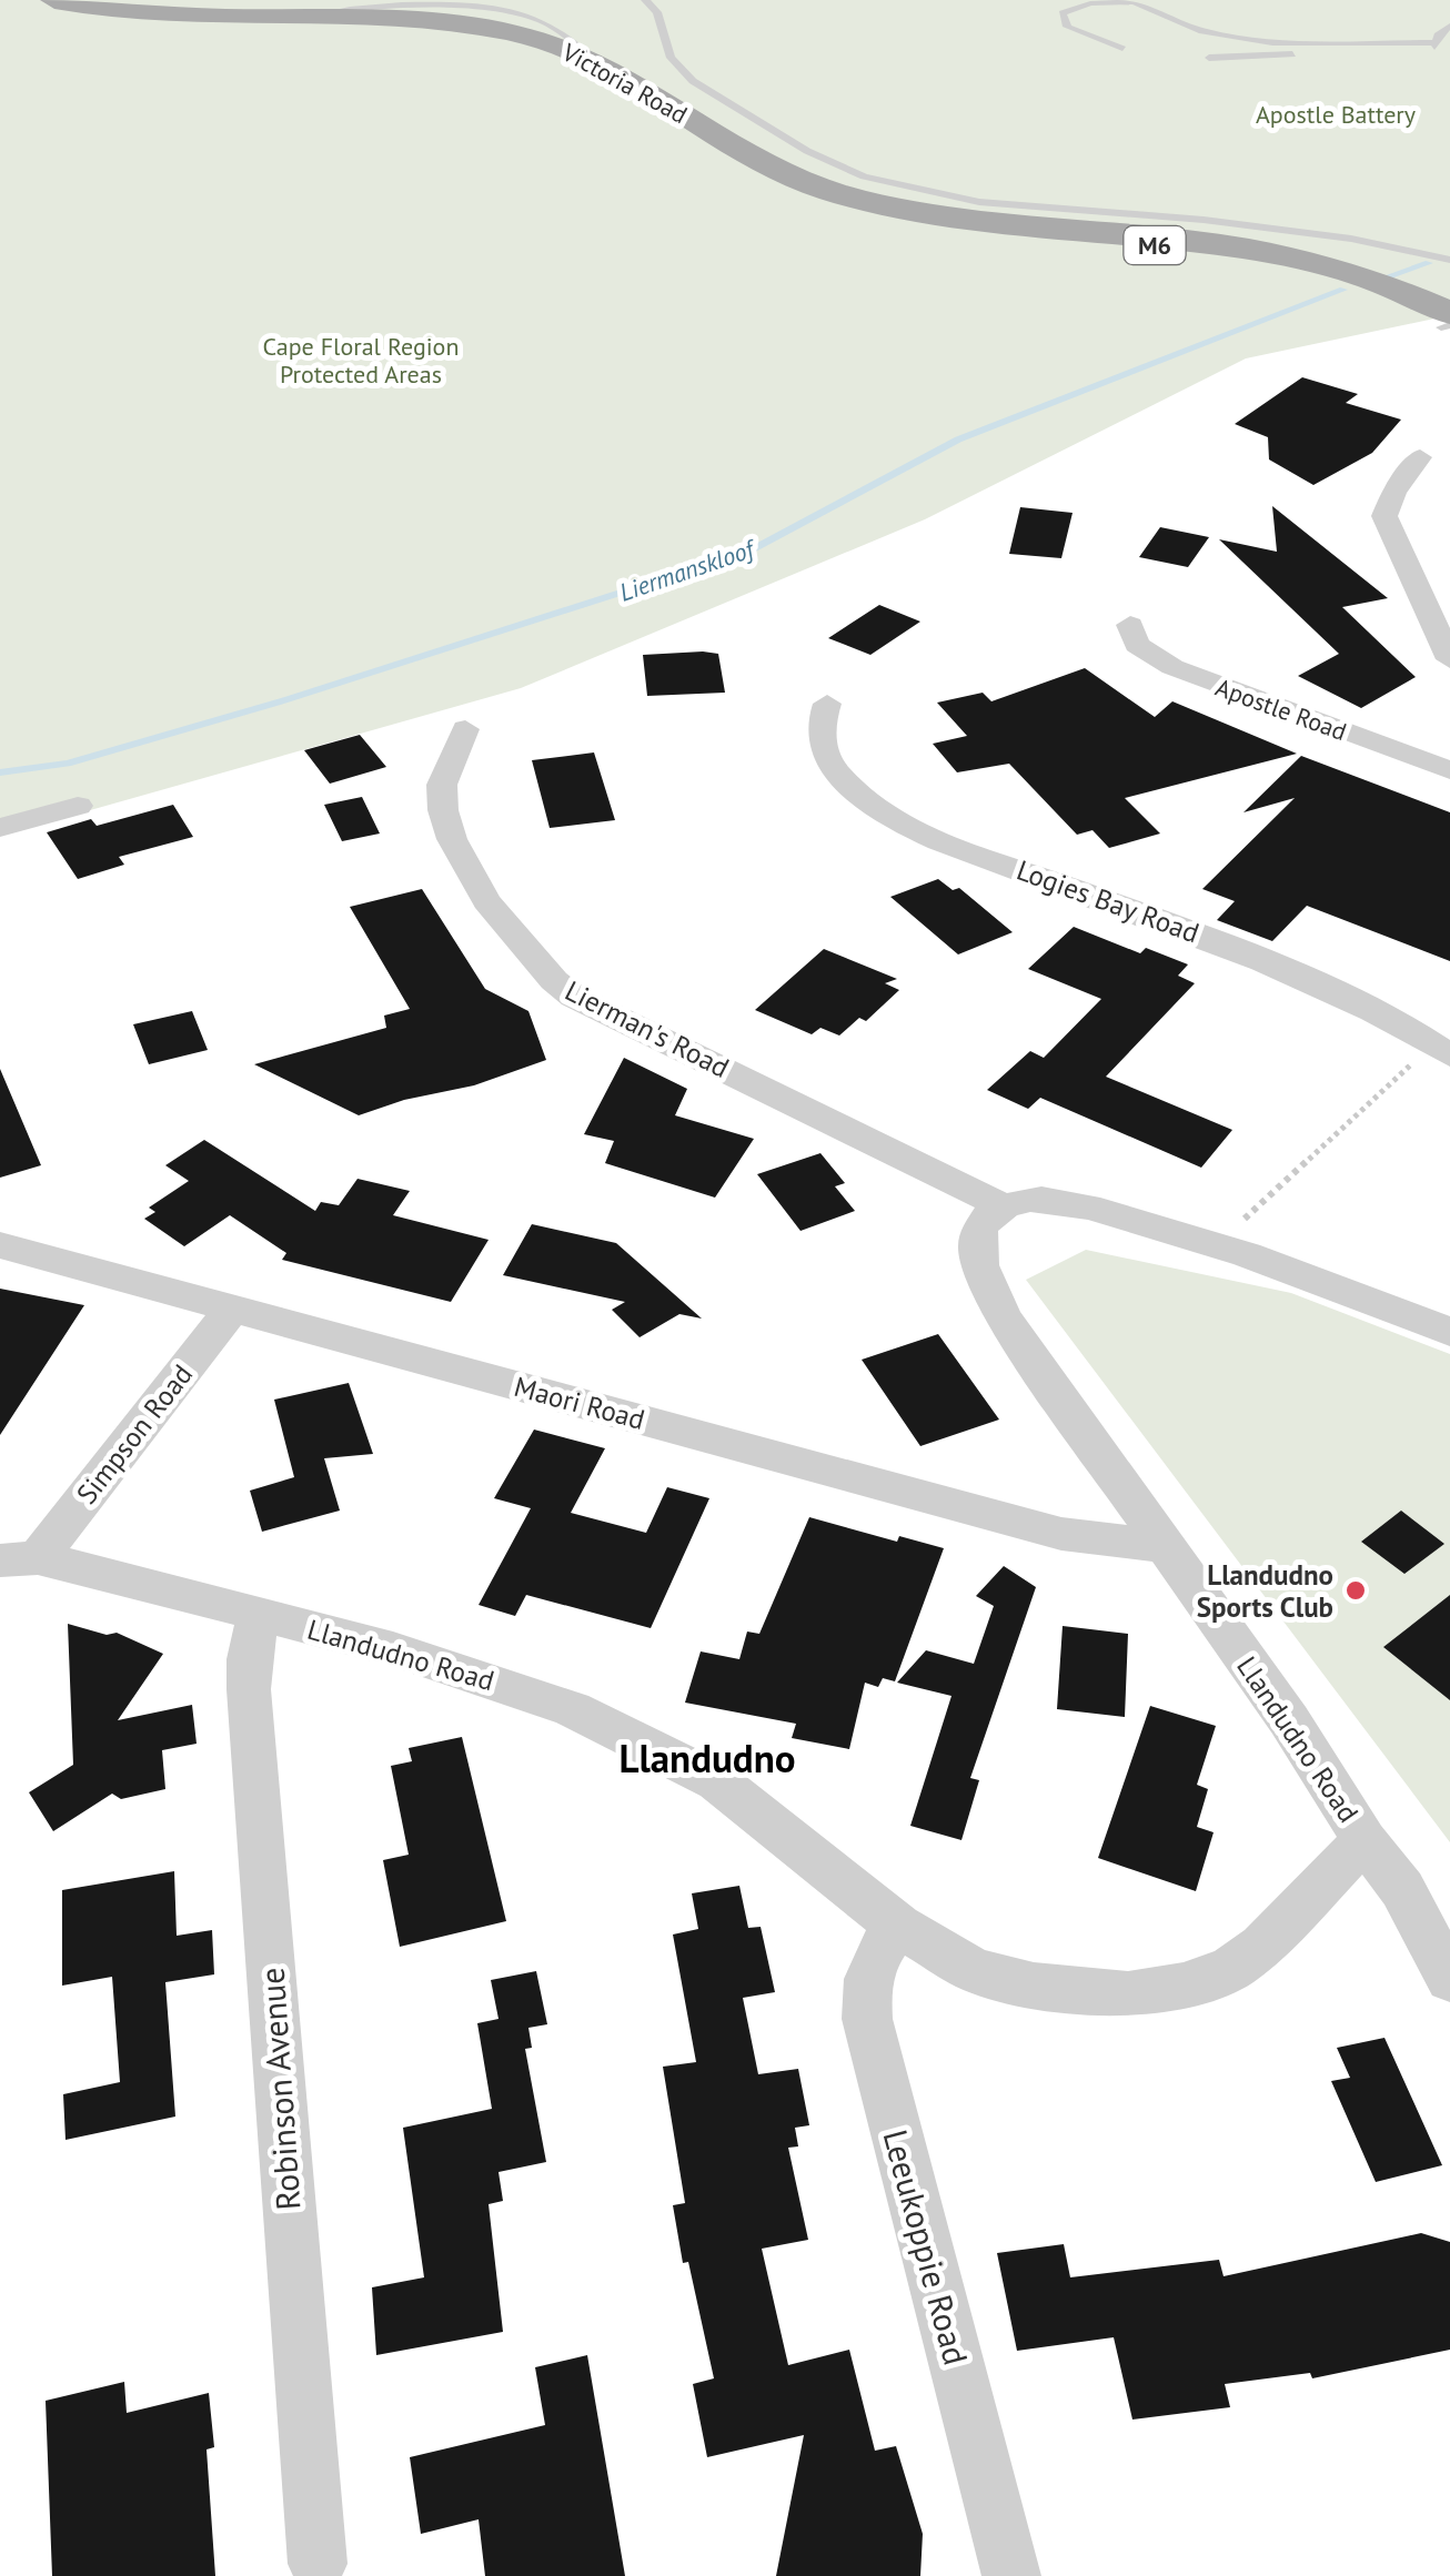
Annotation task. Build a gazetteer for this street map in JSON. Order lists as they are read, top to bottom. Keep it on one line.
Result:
{"streets":{"main road":["Victoria Road","M6"],"street":["Apostle Road","Logies Bay Road","Lierman's Road","Maori Road","Simpson Road","Llandudno Road","Robinson Avenue","Leeukoppie Road"]},"crossings":[["Lierman's Road","Llandudno Road"],["Maori Road","Simpson Road"],["Maori Road","Llandudno Road"],["Simpson Road","Llandudno Road"],["Llandudno Road","Robinson Avenue"],["Llandudno Road","Leeukoppie Road"]],"districts":["Llandudno"],"water":["Liermanskloof"],"parks":["Apostle Battery","Cape Floral Region Protected Areas"],"places":["Llandudno Sports Club"]}
